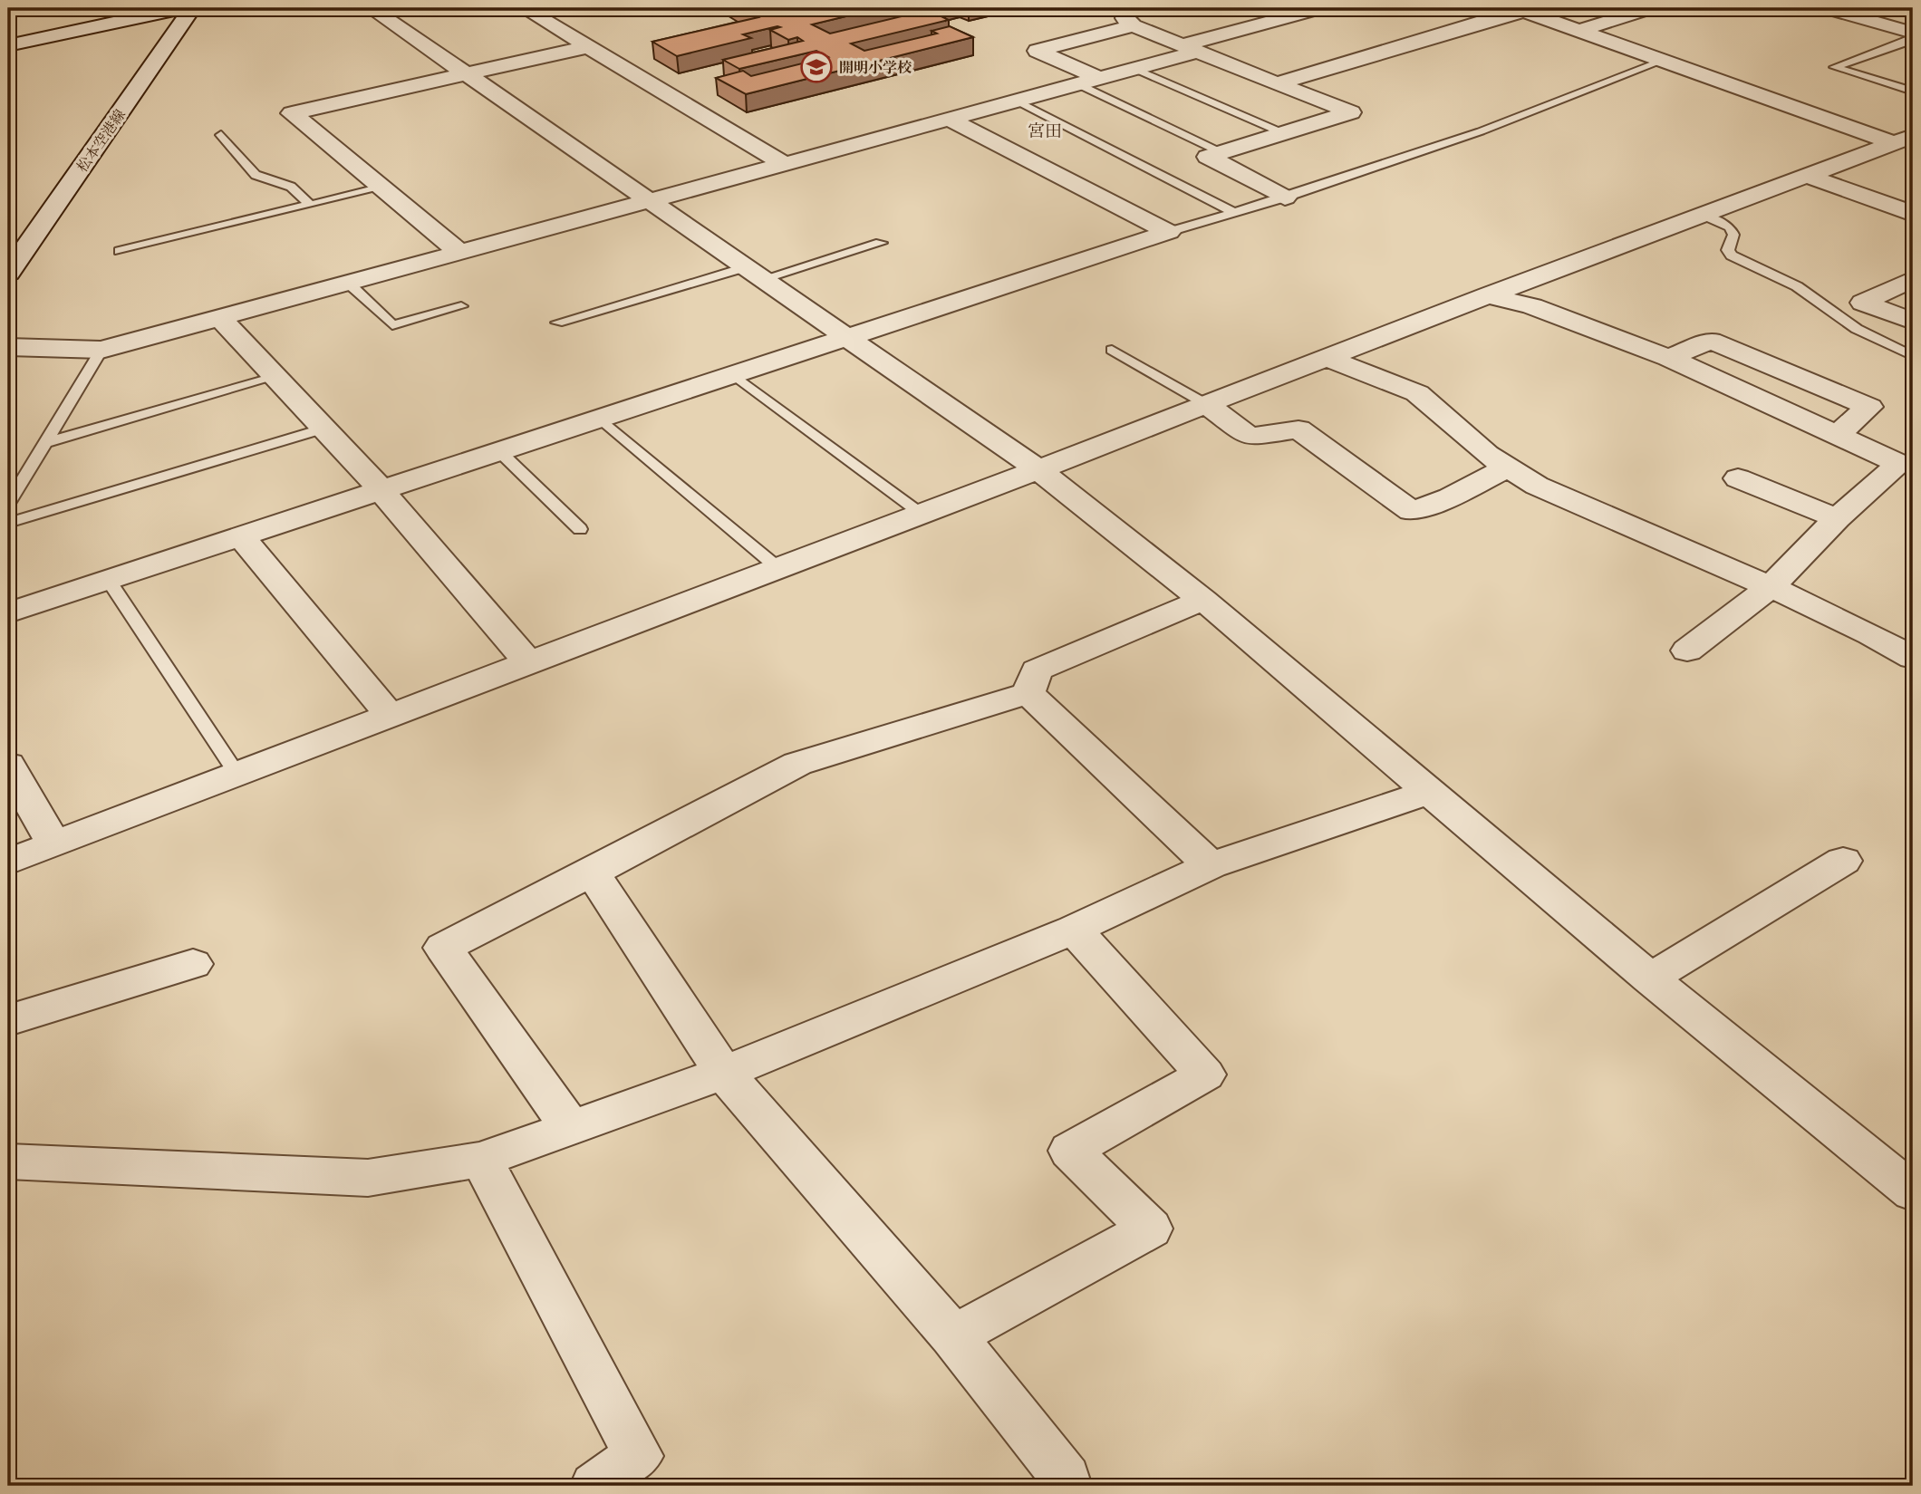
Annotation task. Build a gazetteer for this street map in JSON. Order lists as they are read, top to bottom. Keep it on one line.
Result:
{"streets":{"street":["松本空港線"]},"districts":["宮田"],"places":{"school or university":["開明小学校"]}}
